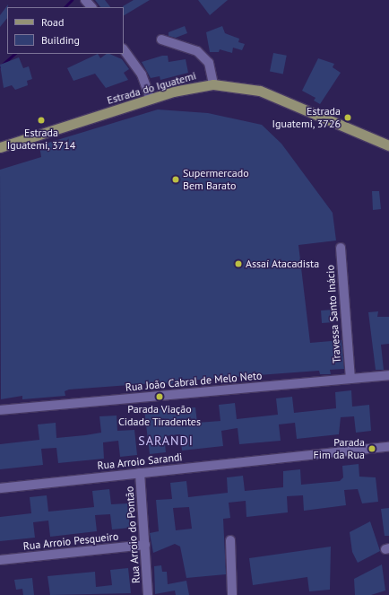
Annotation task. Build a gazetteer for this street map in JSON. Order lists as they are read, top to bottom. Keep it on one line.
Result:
{"streets":{"main road":["Estrada do Iguatemi"],"street":["Travessa Santo Inácio","Rua João Cabral de Melo Neto","Rua Arroio Sarandi","Rua Arroio do Pontão","Rua Arroio Pesqueiro"]},"crossings":[["Travessa Santo Inácio","Rua João Cabral de Melo Neto"],["Rua Arroio Sarandi","Rua Arroio do Pontão"],["Rua Arroio do Pontão","Rua Arroio Pesqueiro"]],"districts":["SARANDI"],"places":["Estrada Iguatemi, 3726","Estrada Iguatemi, 3714","Supermercado Bem Barato","Assaí Atacadista","Parada Viação Cidade Tiradentes","Parada Fim da Rua"],"legend":["Road","Building"]}
